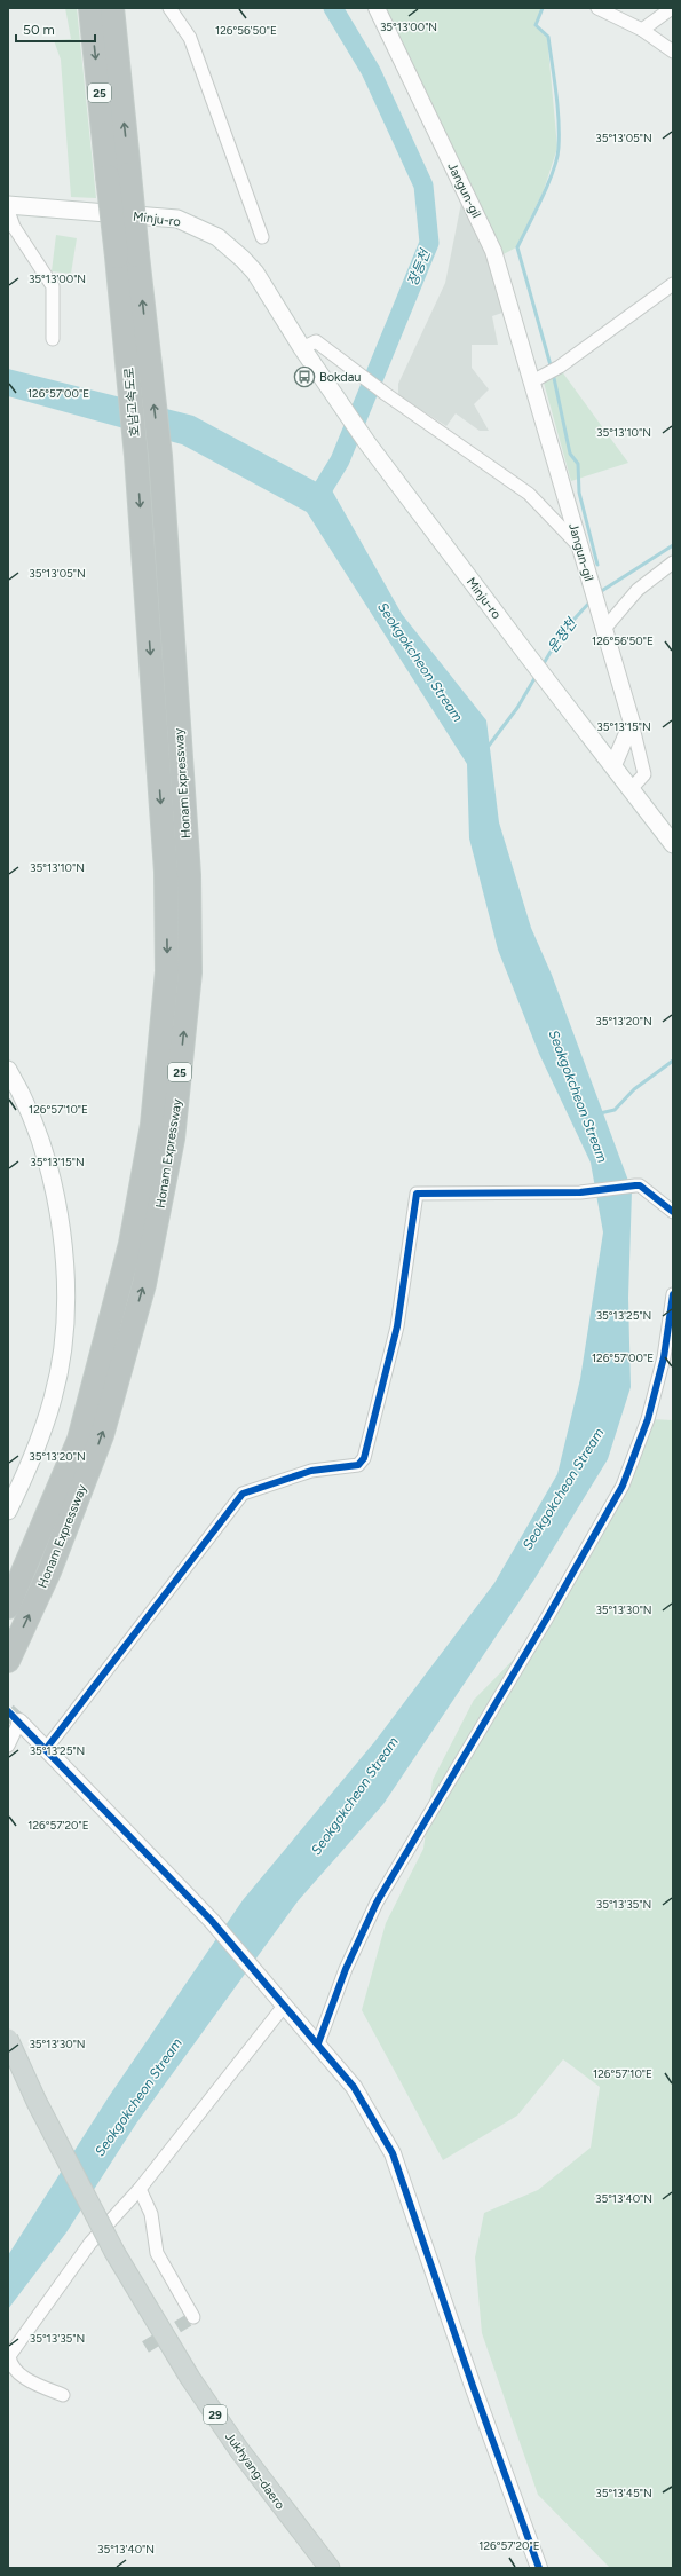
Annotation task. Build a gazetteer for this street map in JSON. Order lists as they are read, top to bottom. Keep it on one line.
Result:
{"streets":{"highway":["25","호남고속도로","Honam Expressway"],"main road":["Minju-ro","29","Jukhyang-daero"],"street":["Jangun-gil"]},"crossings":[["25","호남고속도로"],["Jangun-gil","Minju-ro"],["호남고속도로","Honam Expressway"]],"water":["장등천","운정천","Seokgokcheon Stream"],"places":{"bus stop":["Bokdau"]},"scale_bar":"50 m","coordinates":["35°13'00\"N","126°56'50\"E","35°13'05\"N","126°57'00\"E","35°13'10\"N","35°13'15\"N","35°13'20\"N","126°57'10\"E","35°13'25\"N","35°13'30\"N","126°57'20\"E","35°13'35\"N","35°13'40\"N","35°13'45\"N"]}
